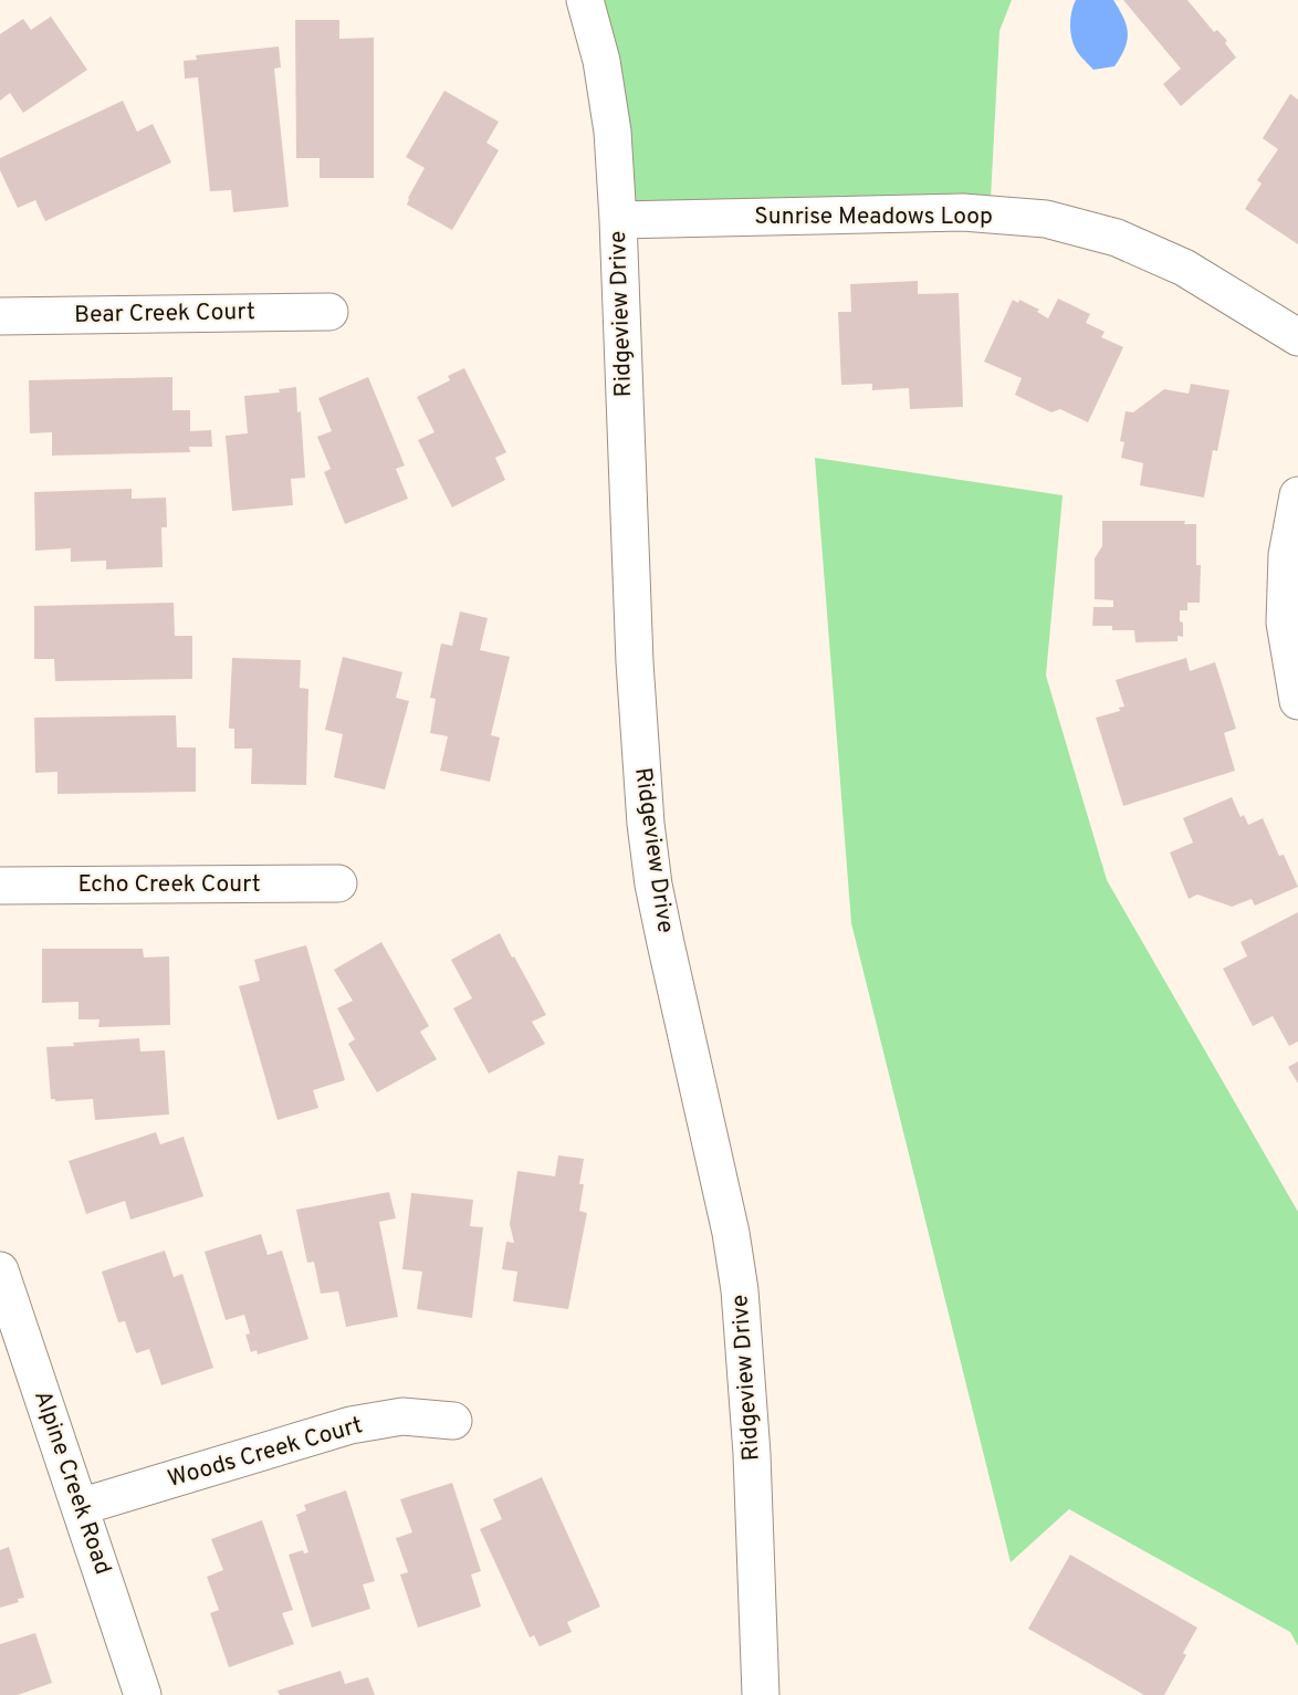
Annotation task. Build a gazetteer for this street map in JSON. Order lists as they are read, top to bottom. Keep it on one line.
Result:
{"streets":{"street":["Sunrise Meadows Loop","Bear Creek Court","Ridgeview Drive","Echo Creek Court","Woods Creek Court","Alpine Creek Road"]},"crossings":[["Sunrise Meadows Loop","Ridgeview Drive"],["Woods Creek Court","Alpine Creek Road"]]}
